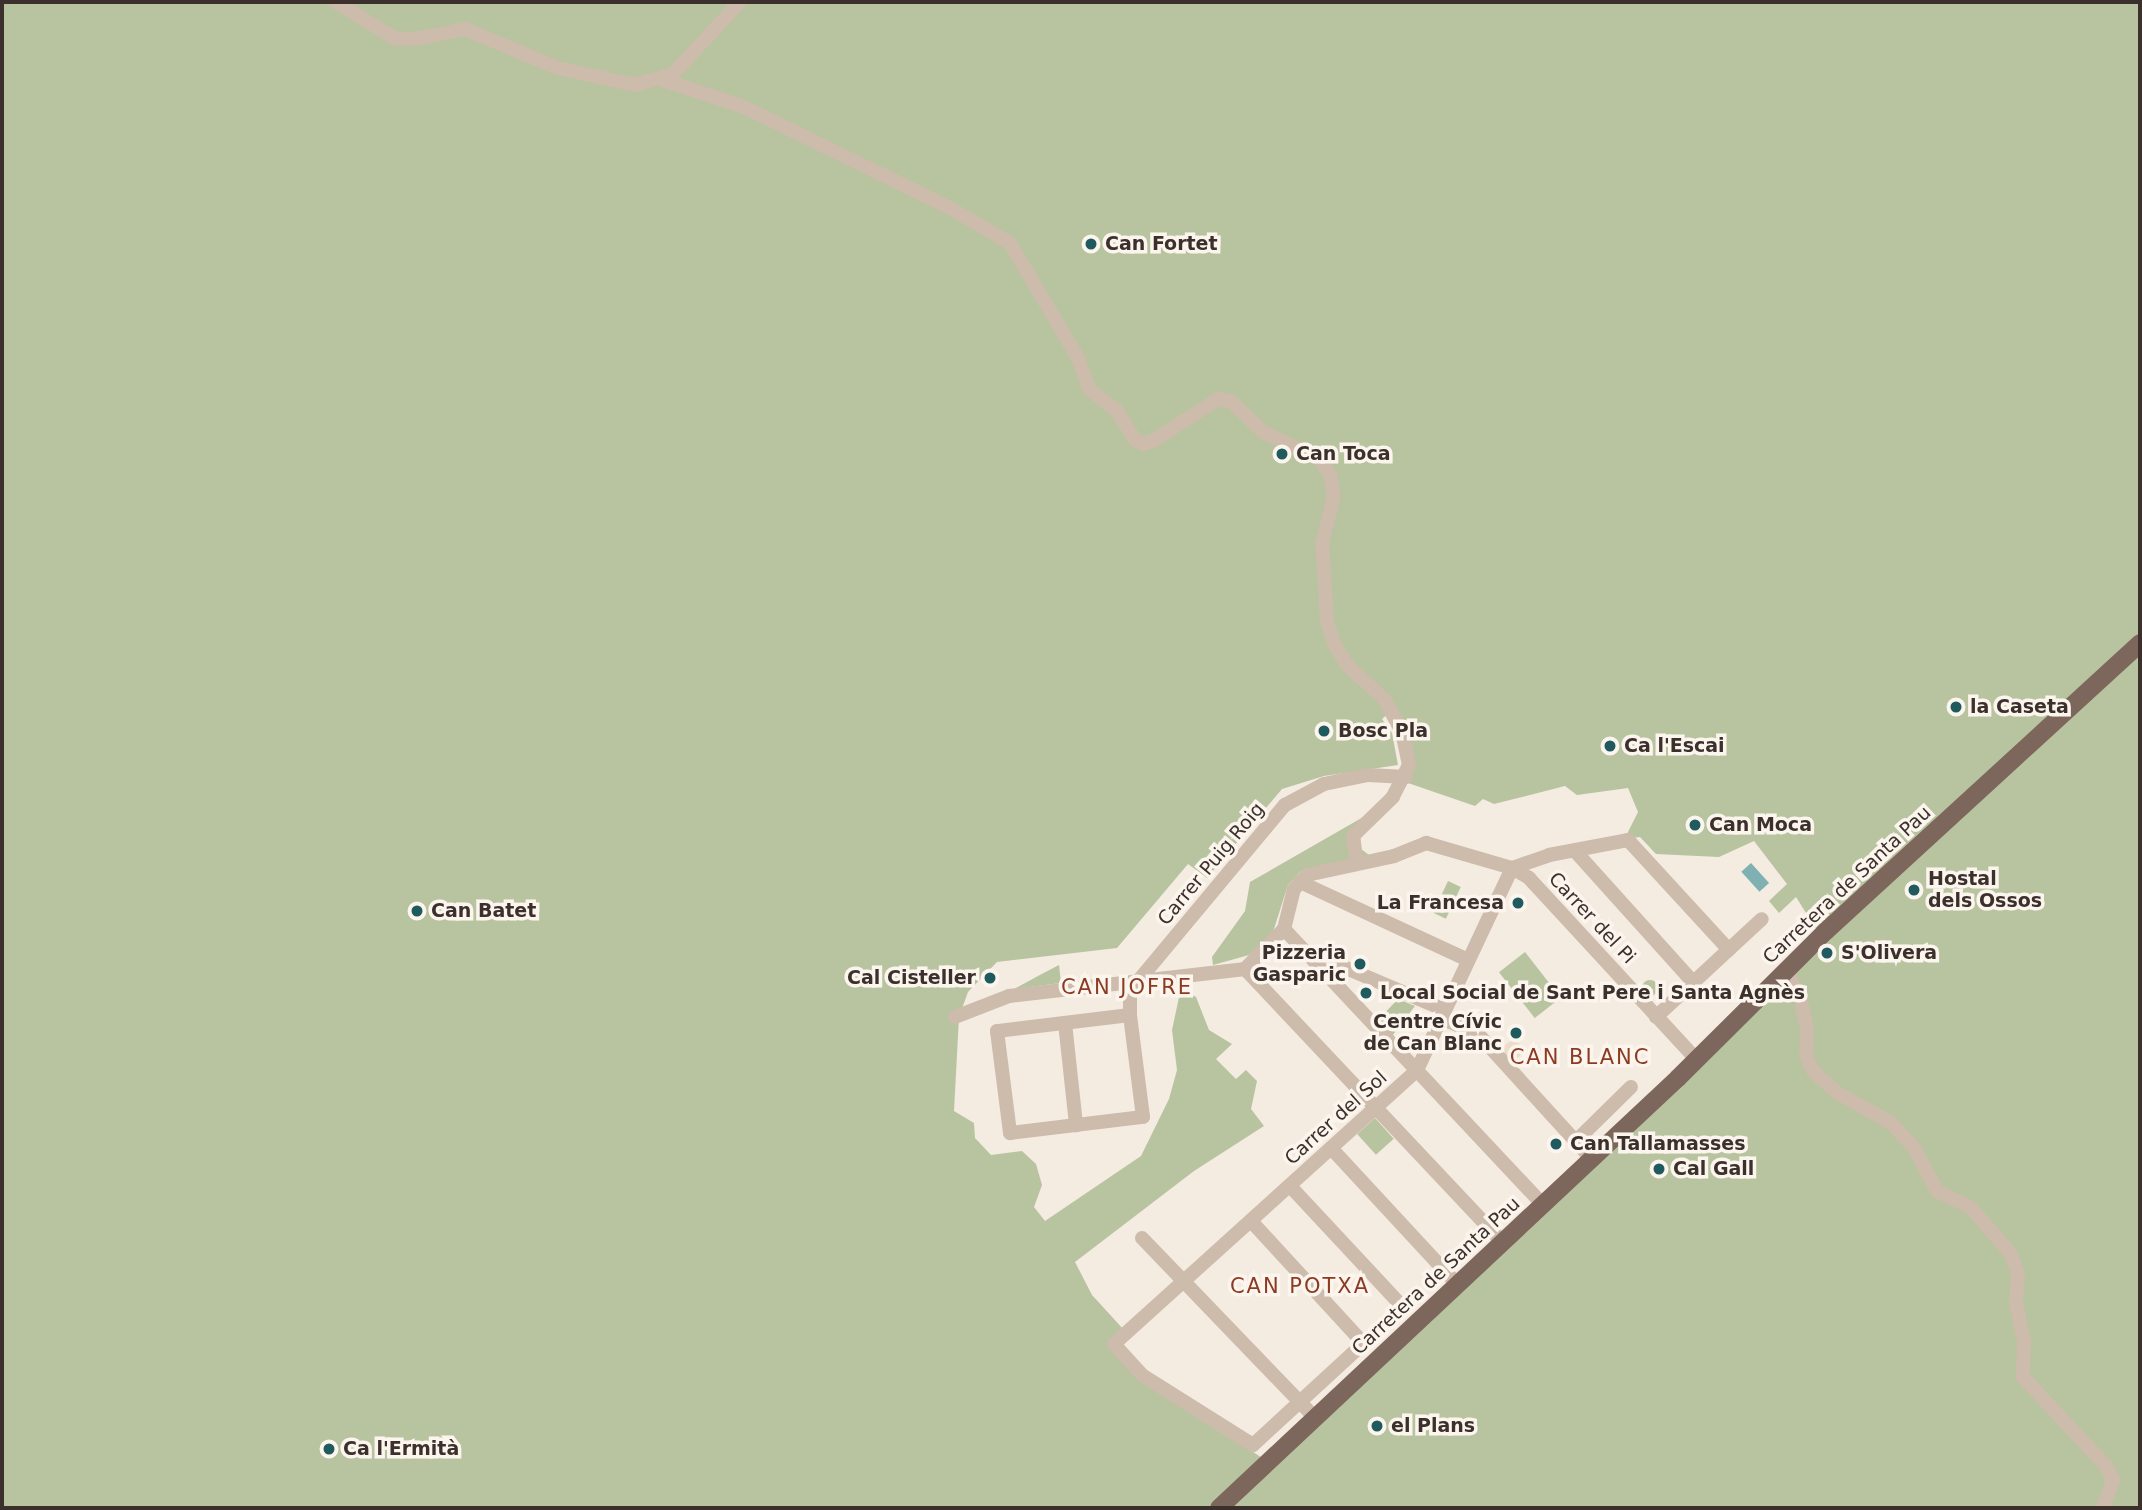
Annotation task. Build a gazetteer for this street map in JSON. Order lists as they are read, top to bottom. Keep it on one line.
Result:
{"streets":{"main road":["Carretera de Santa Pau"],"street":["Carrer Puig Roig","Carrer del Pi","Carrer del Sol"]},"crossings":[["Carretera de Santa Pau","Carrer del Pi"],["Carrer del Pi","Carrer del Sol"]],"districts":["CAN JOFRE","CAN BLANC","CAN POTXA"],"places":["Can Fortet","Can Toca","la Caseta","Bosc Pla","Ca l'Escai","Can Moca","Hostal dels Ossos","La Francesa","Can Batet","S'Olivera","Pizzeria Gasparic","Cal Cisteller","Local Social de Sant Pere i Santa Agnès","Centre Cívic de Can Blanc","Can Tallamasses","Cal Gall","el Plans","Ca l'Ermità"]}
